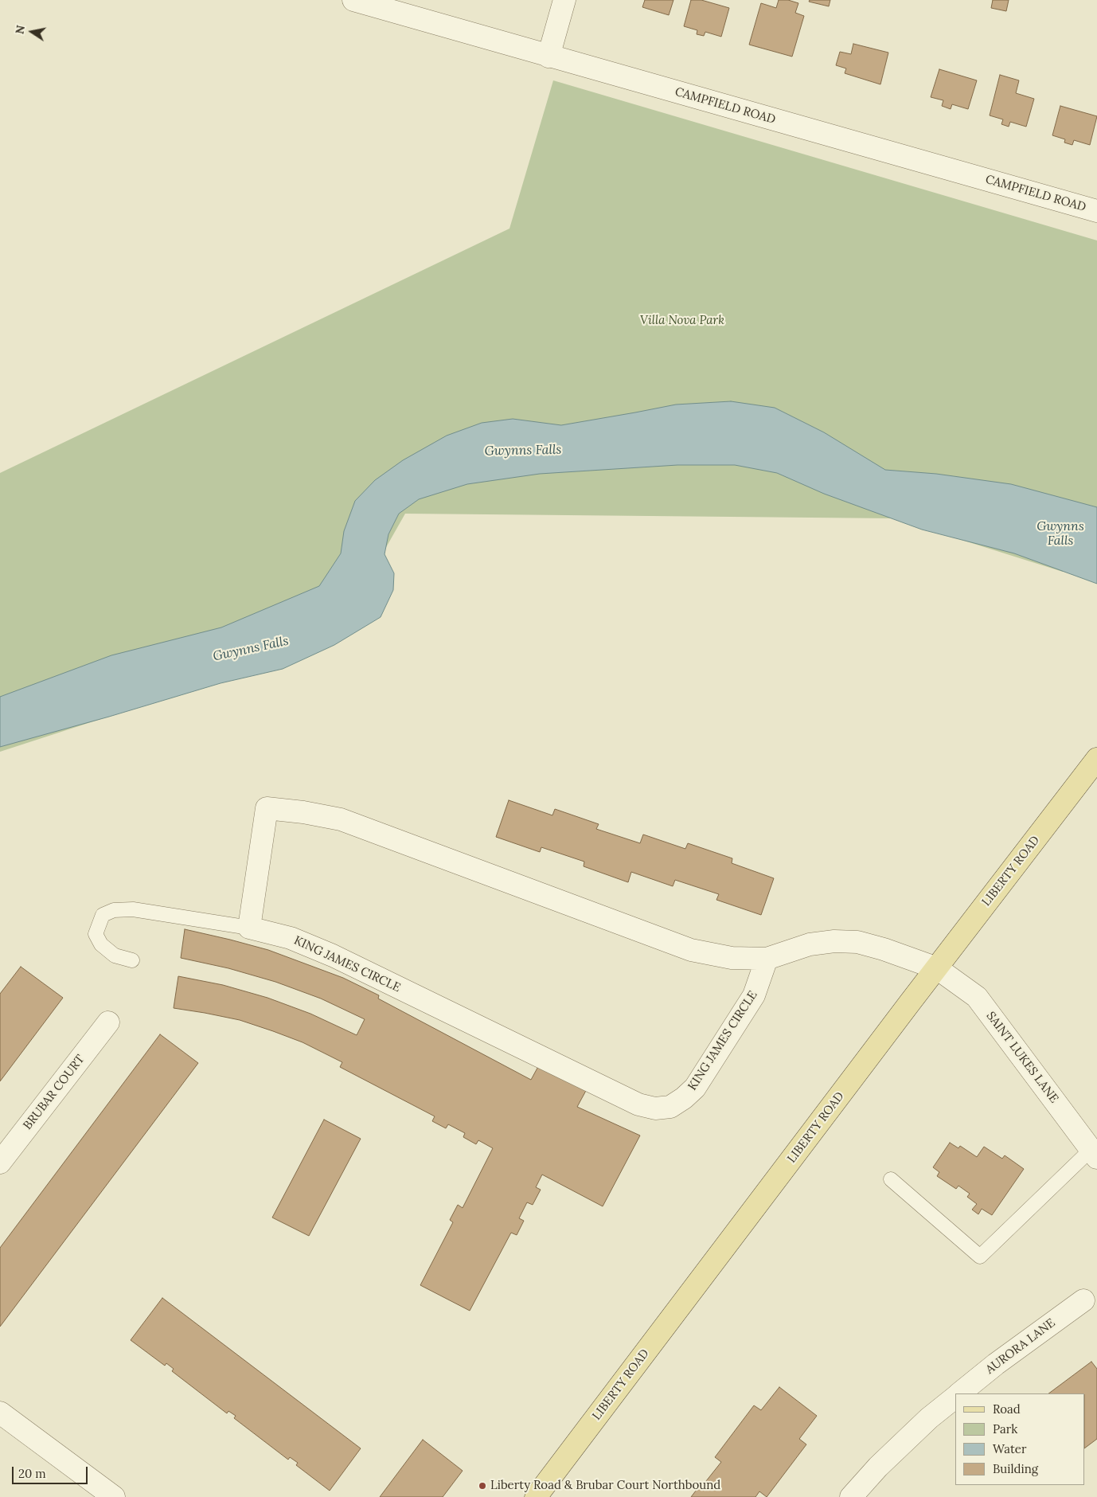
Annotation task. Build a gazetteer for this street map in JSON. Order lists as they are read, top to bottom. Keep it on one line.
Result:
{"streets":{"main road":["LIBERTY ROAD"],"street":["CAMPFIELD ROAD","KING JAMES CIRCLE","SAINT LUKES LANE","BRUBAR COURT","AURORA LANE"]},"crossings":[["LIBERTY ROAD","SAINT LUKES LANE"]],"water":["Gwynns Falls"],"parks":["Villa Nova Park"],"places":["Liberty Road & Brubar Court Northbound"],"legend":["Road","Park","Water","Building"],"scale_bar":"20 m","north":"left"}
